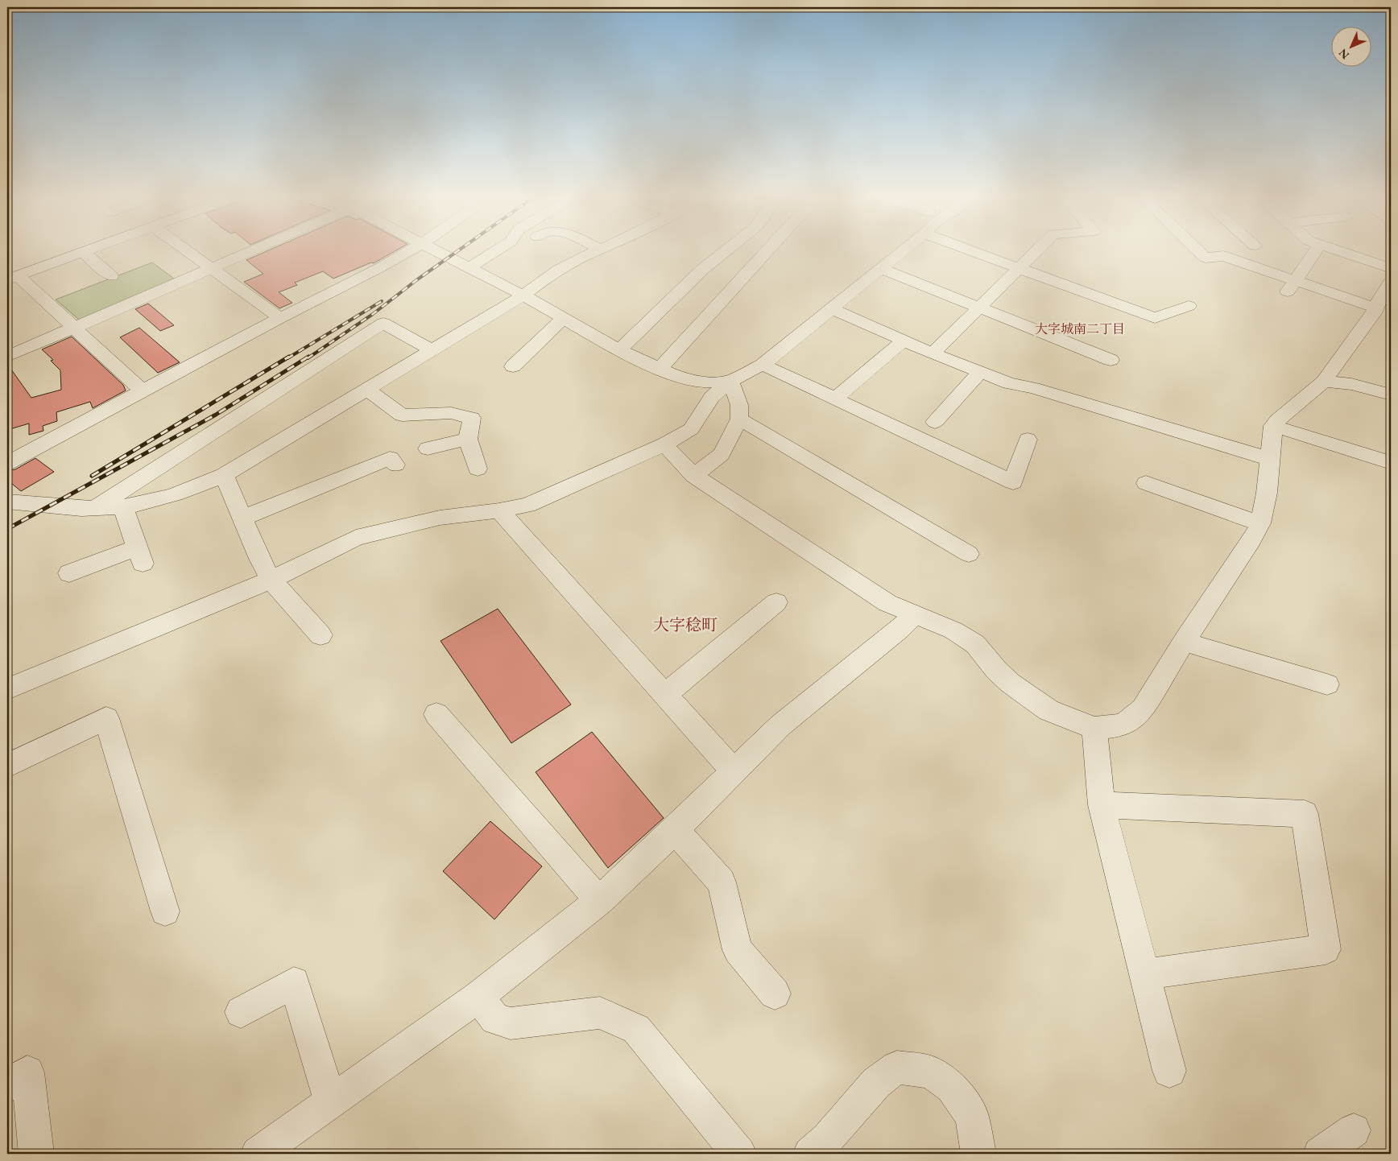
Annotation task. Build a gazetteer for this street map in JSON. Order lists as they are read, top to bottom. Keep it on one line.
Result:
{"districts":["大字城南二丁目","大字稔町"],"north":"bottom left"}
